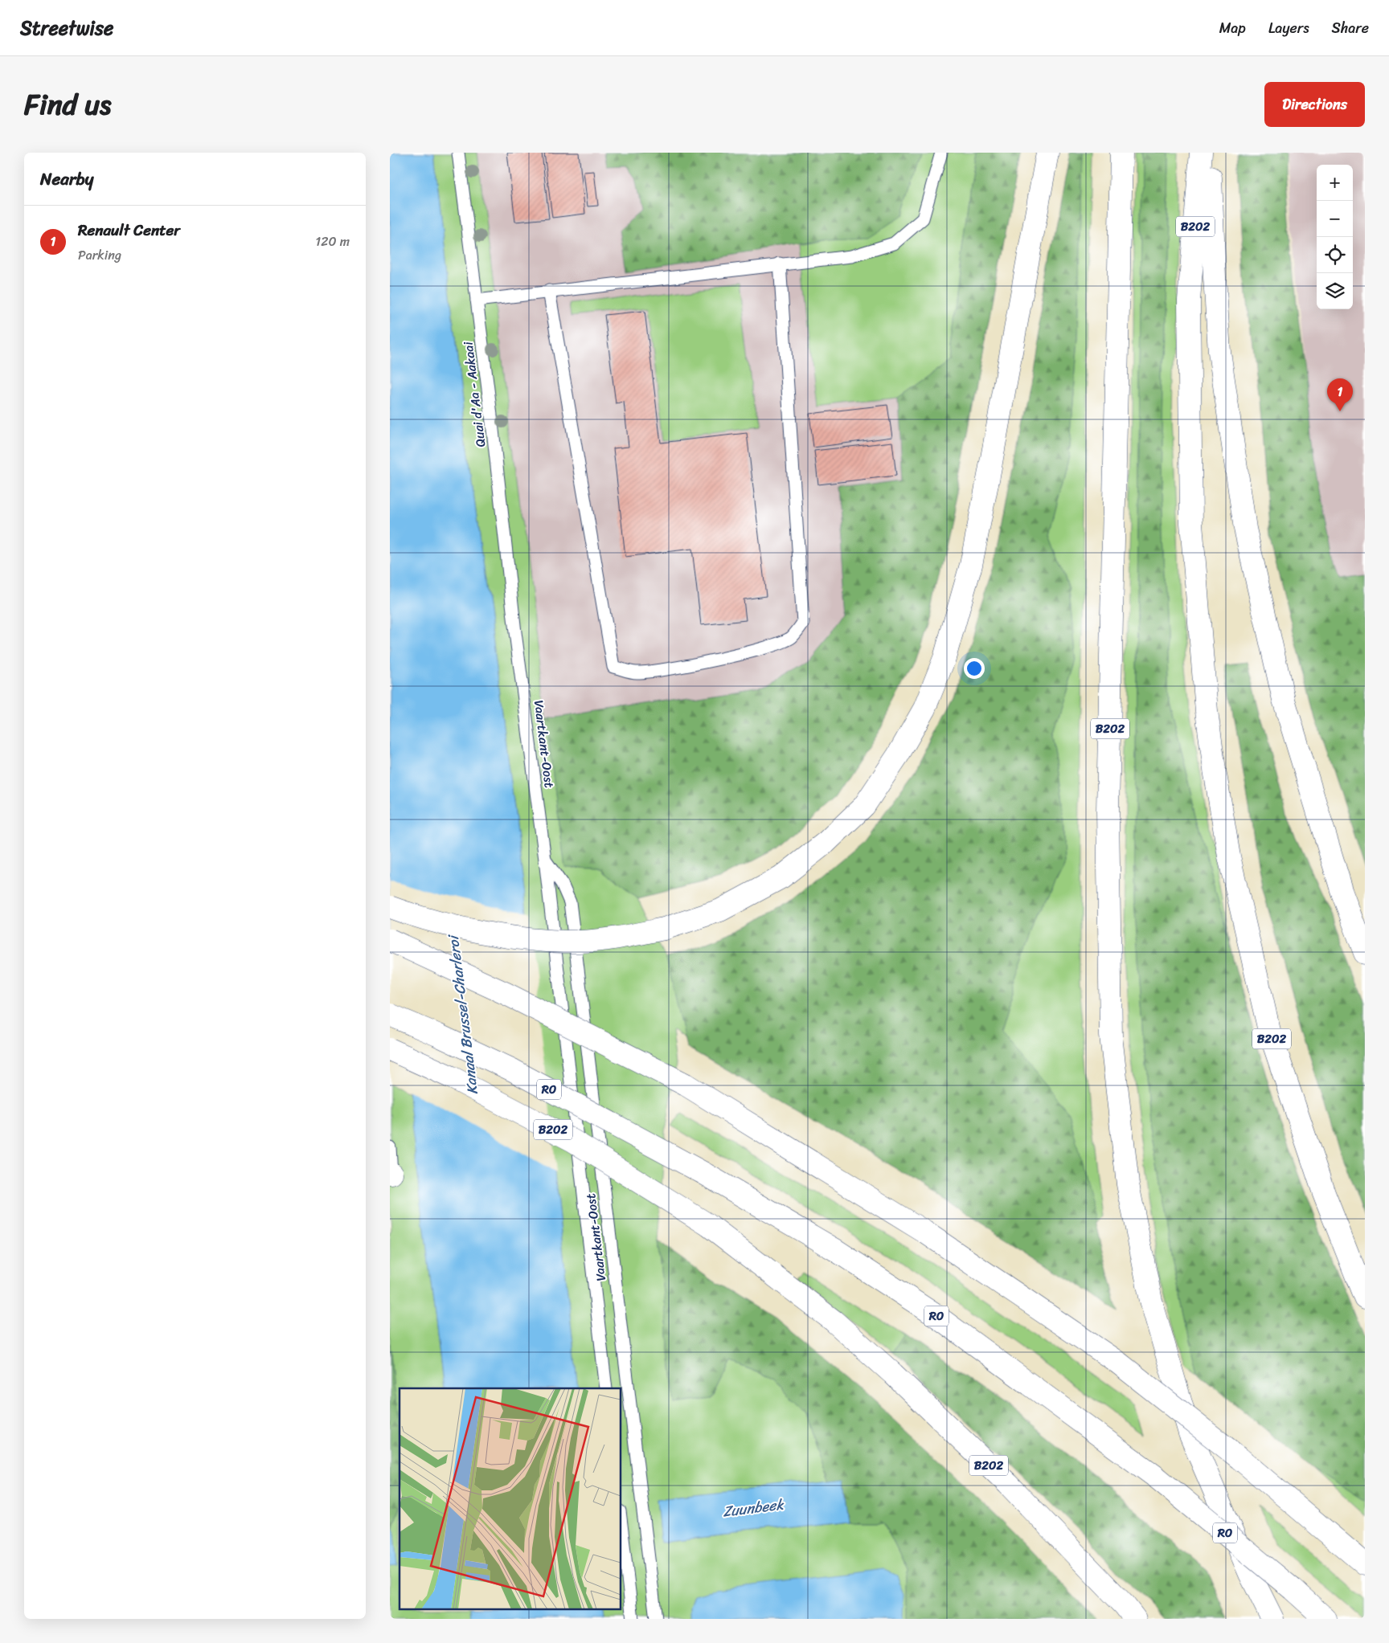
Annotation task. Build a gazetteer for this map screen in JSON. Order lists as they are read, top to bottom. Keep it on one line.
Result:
{"streets":{"highway":["B202","R0"],"lane":["Quai d'Aa - Aakaai","Vaartkant-Oost"]},"crossings":[["Quai d'Aa - Aakaai","Vaartkant-Oost"]],"water":["Kanaal Brussel-Charleroi","Zuunbeek"],"page":{"header":"Streetwise","nav":["Map","Layers","Share"],"title":"Find us","buttons":"Directions","heading":"Nearby","map_buttons":["+","−"],"list":[{"mark":"1","name":"Renault Center","note":"Parking","value":"120 m"}],"pins":"1"}}
